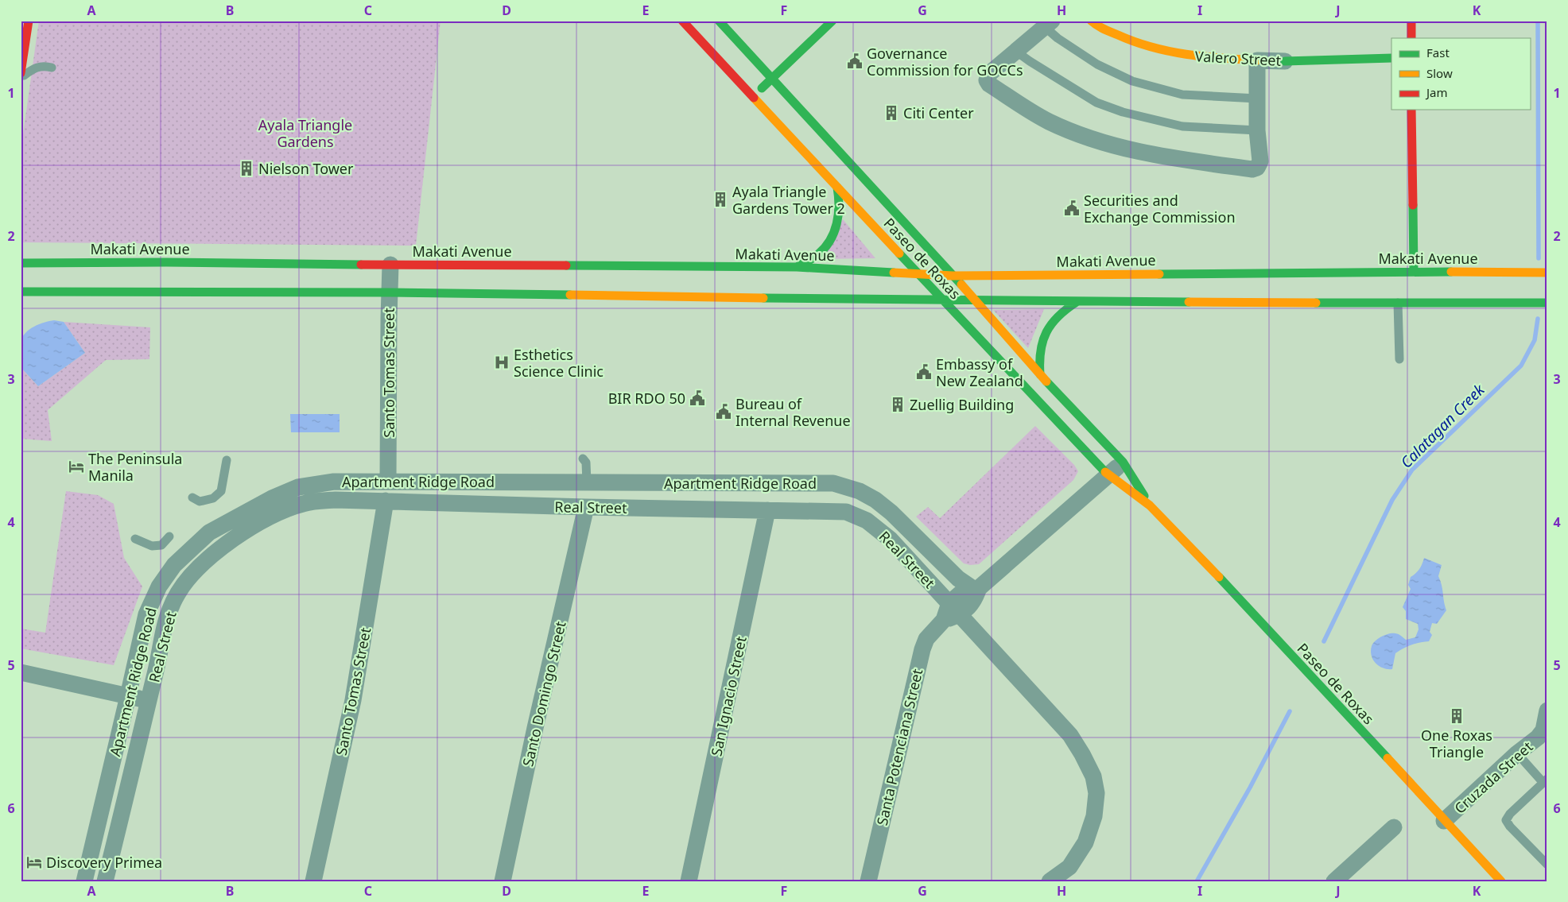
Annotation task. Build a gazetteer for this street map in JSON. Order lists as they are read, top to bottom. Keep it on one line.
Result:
{"streets":{"main road":["Valero Street","Makati Avenue","Paseo de Roxas"],"street":["Santo Tomas Street","Apartment Ridge Road","Real Street","Santo Domingo Street","San Ignacio Street","Santa Potenciana Street","Cruzada Street"]},"crossings":[["Makati Avenue","Paseo de Roxas"],["Makati Avenue","Santo Tomas Street"],["Paseo de Roxas","Santa Potenciana Street"],["Paseo de Roxas","Cruzada Street"],["Santo Tomas Street","Apartment Ridge Road"],["Santo Tomas Street","Real Street"],["Apartment Ridge Road","Santa Potenciana Street"],["Real Street","Santo Domingo Street"],["Real Street","San Ignacio Street"],["Real Street","Santa Potenciana Street"]],"water":["Calatagan Creek"],"parks":["Ayala Triangle Gardens"],"places":{"public building":["Governance Commission for GOCCs","Securities and Exchange Commission","Embassy of New Zealand","BIR RDO 50","Bureau of Internal Revenue"],"building":["Citi Center","Nielson Tower","Ayala Triangle Gardens Tower 2","Zuellig Building","One Roxas Triangle"],"hospital":["Esthetics Science Clinic"],"hotel":["The Peninsula Manila","Discovery Primea"]},"legend":["Fast","Slow","Jam"],"grid":{"columns":["A","B","C","D","E","F","G","H","I","J","K"],"rows":["1","2","3","4","5","6"]}}
